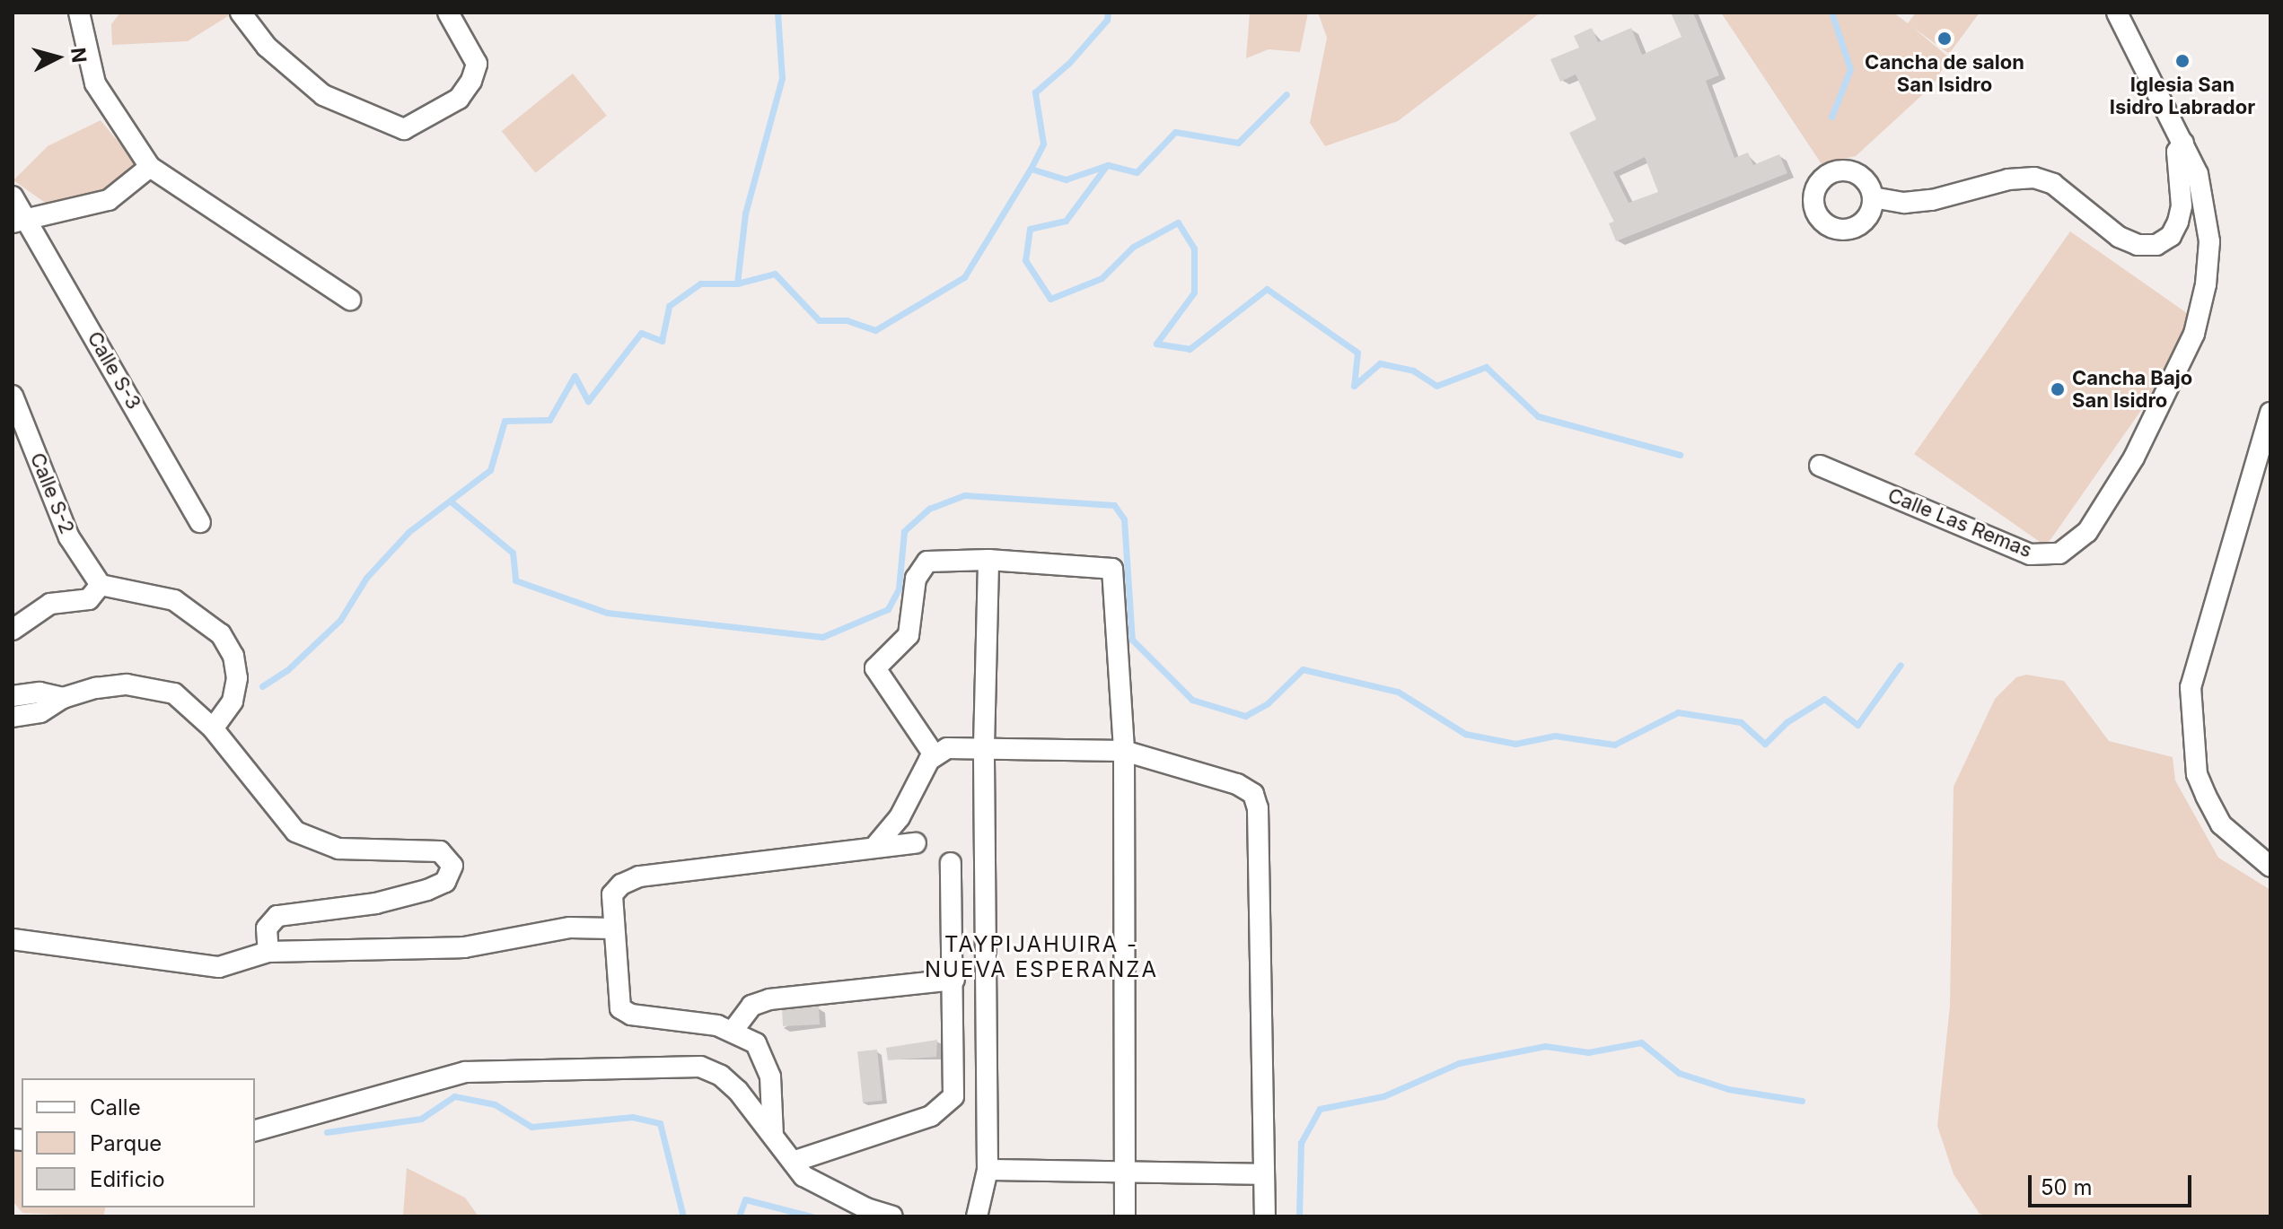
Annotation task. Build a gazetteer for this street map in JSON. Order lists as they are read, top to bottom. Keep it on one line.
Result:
{"streets":{"street":["Calle S-3","Calle S-2","Calle Las Remas"]},"districts":["TAYPIJAHUIRA - NUEVA ESPERANZA"],"places":["Cancha de salon San Isidro","Iglesia San Isidro Labrador","Cancha Bajo San Isidro"],"legend":["Calle","Parque","Edificio"],"scale_bar":"50 m","north":"right"}
